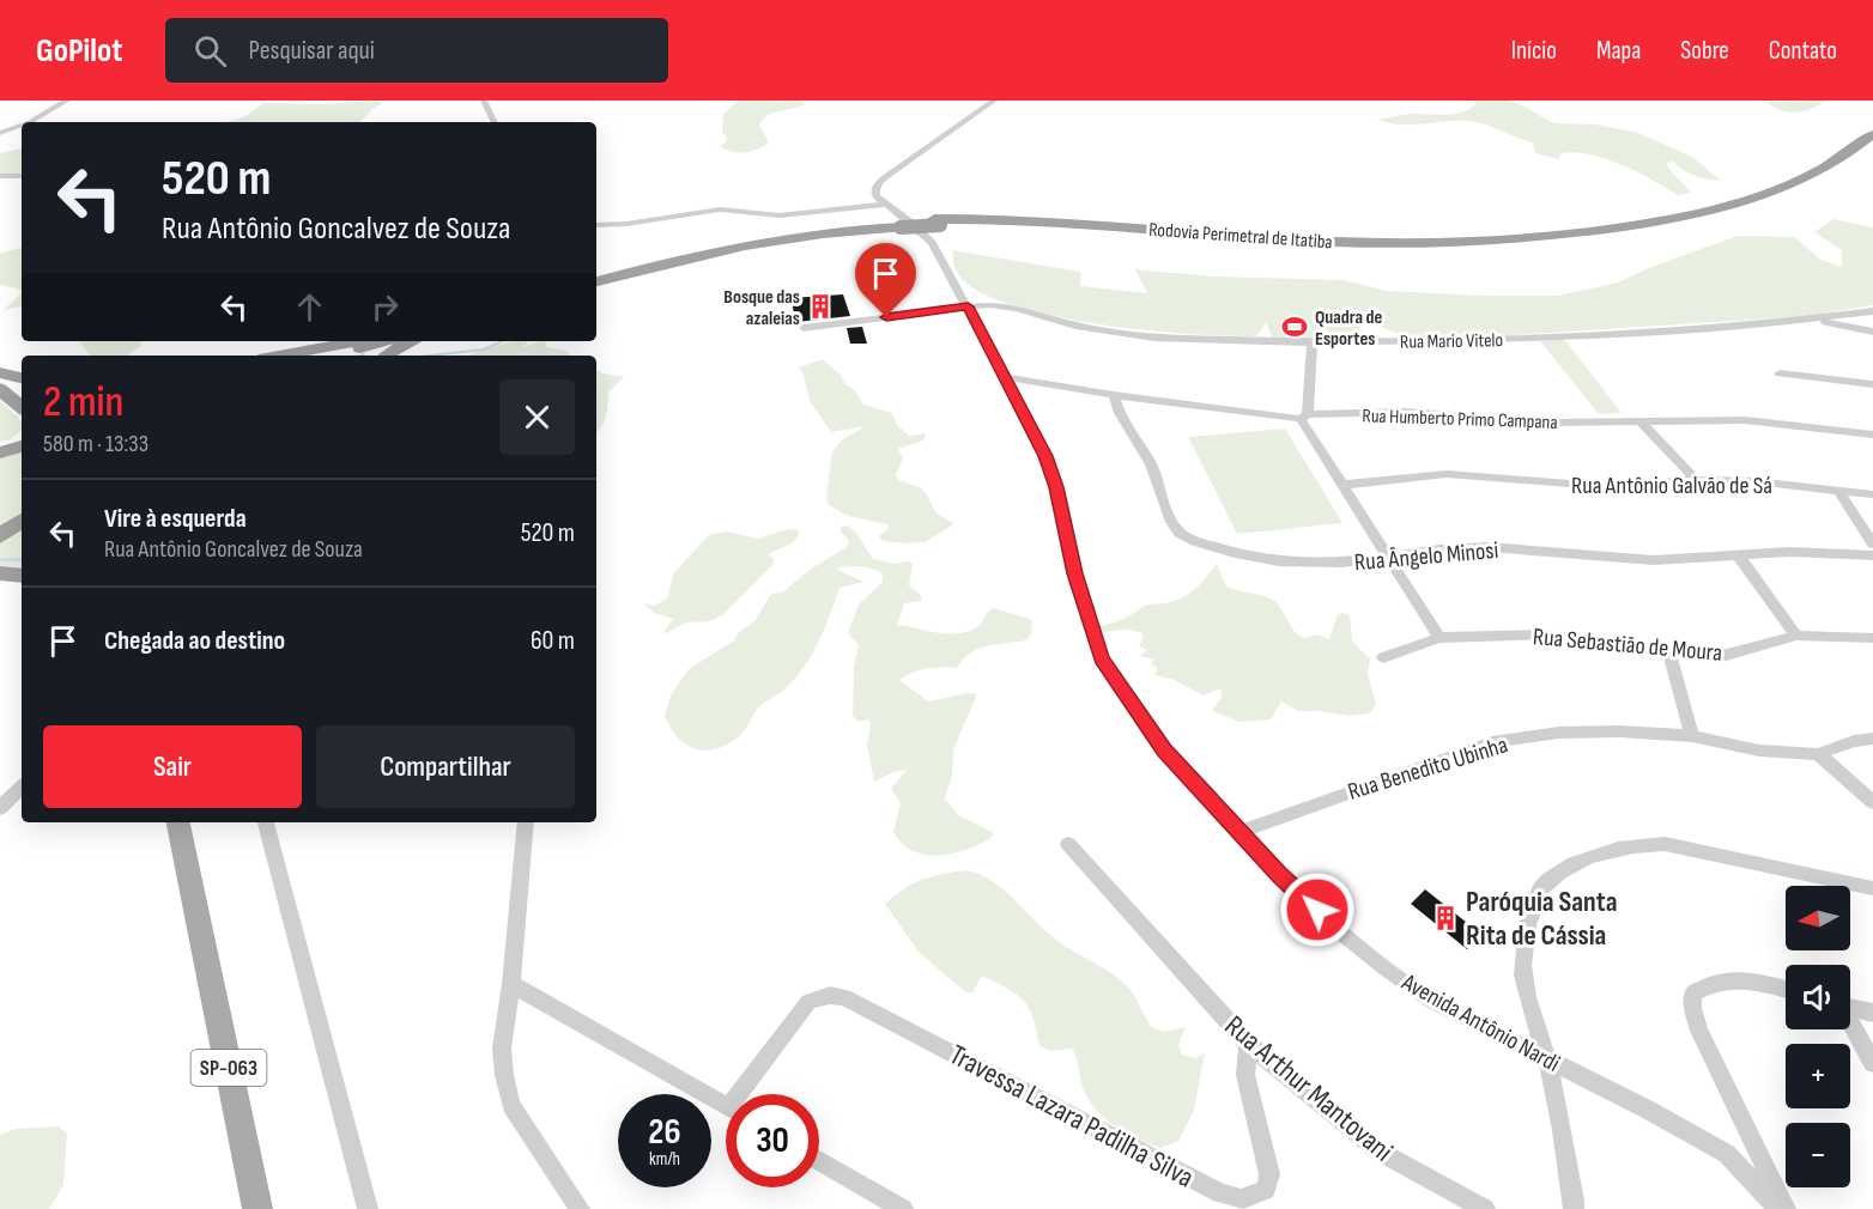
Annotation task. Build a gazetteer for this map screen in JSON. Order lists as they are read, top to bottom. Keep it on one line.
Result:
{"streets":{"highway":["Rodovia Perimetral de Itatiba"],"main road":["SP-063"],"street":["Rua Mario Vitelo","Rua Humberto Primo Campana","Rua Antônio Galvão de Sá","Rua Ângelo Minosi","Rua Sebastião de Moura","Rua Benedito Ubinha","Avenida Antônio Nardi","Rua Arthur Mantovani","Travessa Lazara Padilha Silva"]},"crossings":[["Rua Mario Vitelo","Avenida Antônio Nardi"],["Rua Humberto Primo Campana","Rua Ângelo Minosi"],["Rua Humberto Primo Campana","Avenida Antônio Nardi"],["Rua Benedito Ubinha","Avenida Antônio Nardi"],["Rua Arthur Mantovani","Travessa Lazara Padilha Silva"]],"places":{"building":["Bosque das azaleias","Paróquia Santa Rita de Cássia"],"sports":["Quadra de Esportes"]},"north":"left","page":{"header":"GoPilot","search":"Pesquisar aqui","nav":["Início","Mapa","Sobre","Contato"],"turn":["520 m","Rua Antônio Goncalvez de Souza"],"heading":["2 min","580 m · 13:33"],"list":[{"name":"Vire à esquerda","note":"Rua Antônio Goncalvez de Souza","value":"520 m"},{"name":"Chegada ao destino","value":"60 m"}],"buttons":["Sair","Compartilhar"],"map_buttons":["+","−"],"speed":"26 km/h","limit":"30"}}
